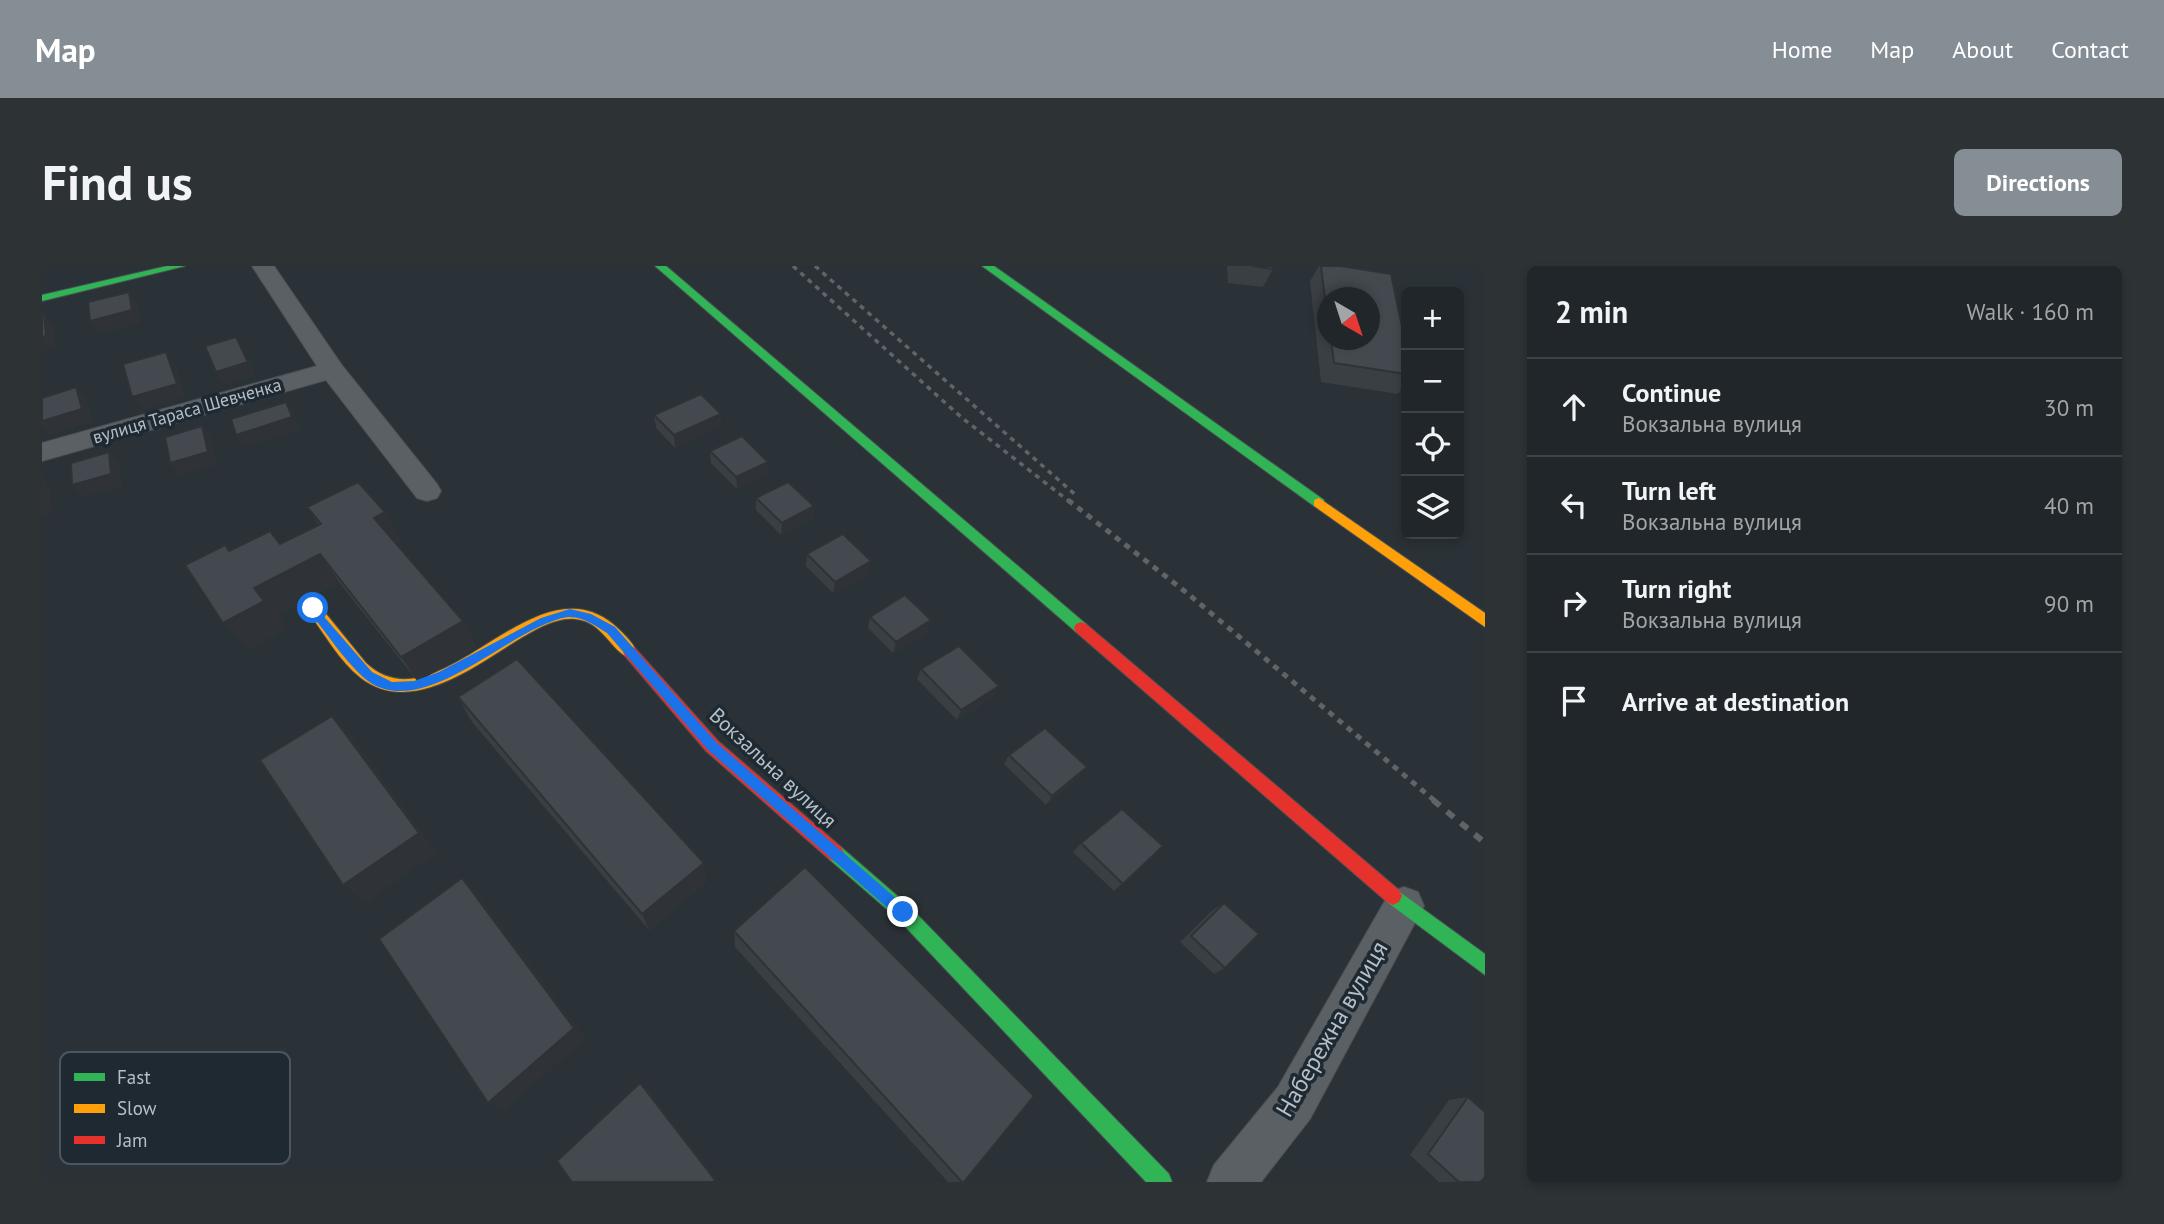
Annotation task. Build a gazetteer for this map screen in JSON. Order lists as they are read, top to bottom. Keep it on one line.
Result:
{"streets":{"street":["вулиця Тараса Шевченка","Вокзальна вулиця","Набережна вулиця"]},"legend":["Fast","Slow","Jam"],"north":"bottom right","page":{"header":"Map","nav":["Home","Map","About","Contact"],"buttons":"Directions","title":"Find us","heading":["2 min","Walk · 160 m"],"map_buttons":["+","−"],"list":[["Continue","Вокзальна вулиця","30 m"],["Turn left","Вокзальна вулиця","40 m"],["Turn right","Вокзальна вулиця","90 m"],"Arrive at destination"]}}
